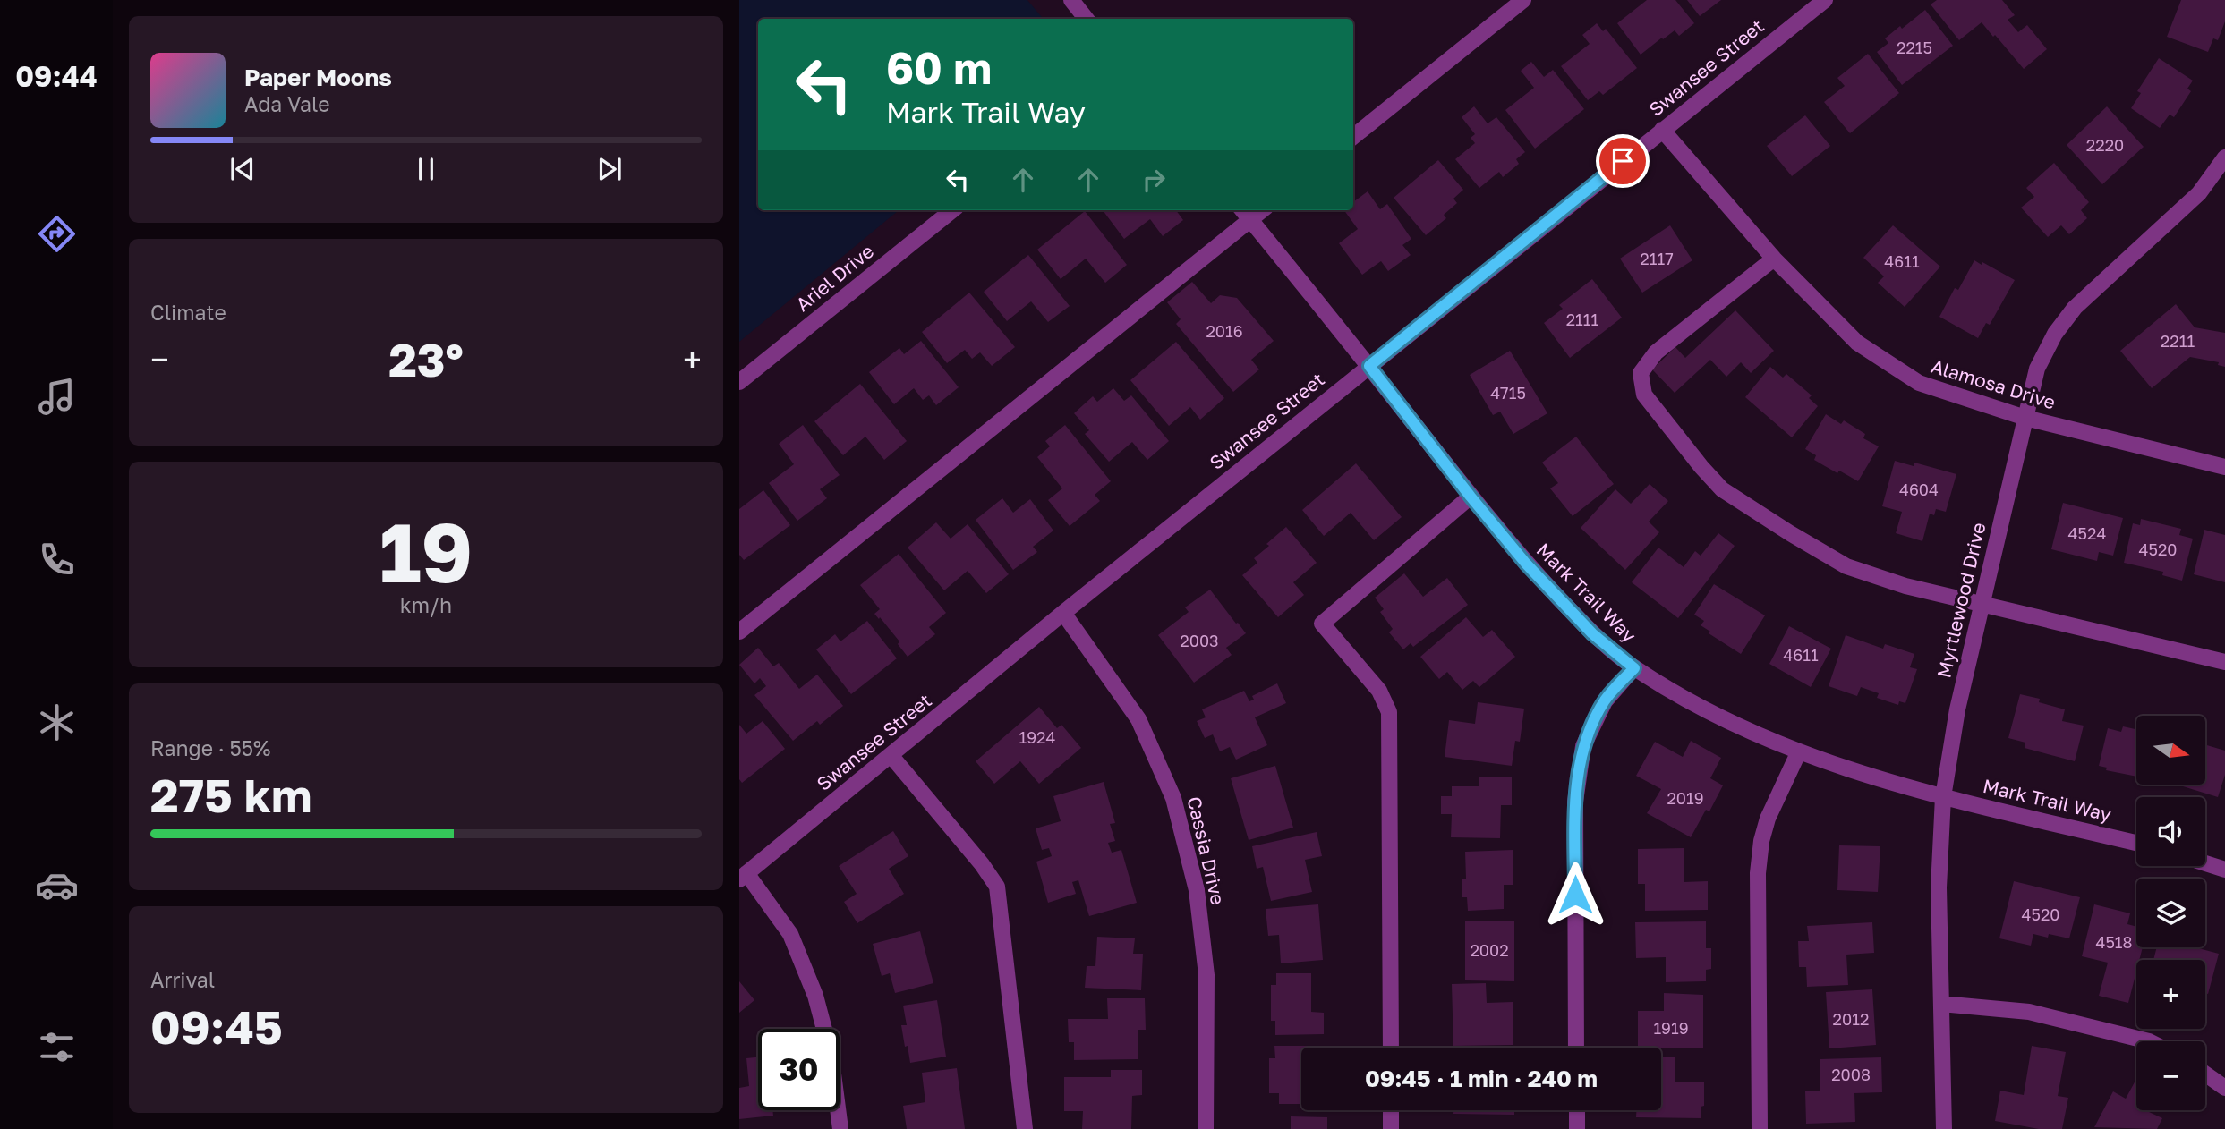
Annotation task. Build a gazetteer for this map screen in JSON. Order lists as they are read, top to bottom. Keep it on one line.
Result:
{"streets":{"street":["Swansee Street","Ariel Drive","Alamosa Drive","Mark Trail Way","Myrtlewood Drive","Cassia Drive"]},"crossings":[["Swansee Street","Alamosa Drive"],["Swansee Street","Mark Trail Way"],["Swansee Street","Cassia Drive"],["Alamosa Drive","Myrtlewood Drive"],["Mark Trail Way","Myrtlewood Drive"]],"house_numbers":["2215","2220","2117","4611","2111","2016","2211","4715","4604","4524","4520","2003","4611","1924","2019","4520","4518","2002","2012","1919","2008"],"north":"right","page":{"tabs":"09:44","turn":["60 m","Mark Trail Way"],"song":["Paper Moons","Ada Vale"],"tile":["Climate",["19","km/h"],["Range · 55%","275 km"],["Arrival","09:45"]],"heat":["−","23°","+"],"map_buttons":["+","−"],"limit":"30","trip":"09:45 · 1 min · 240 m"}}
